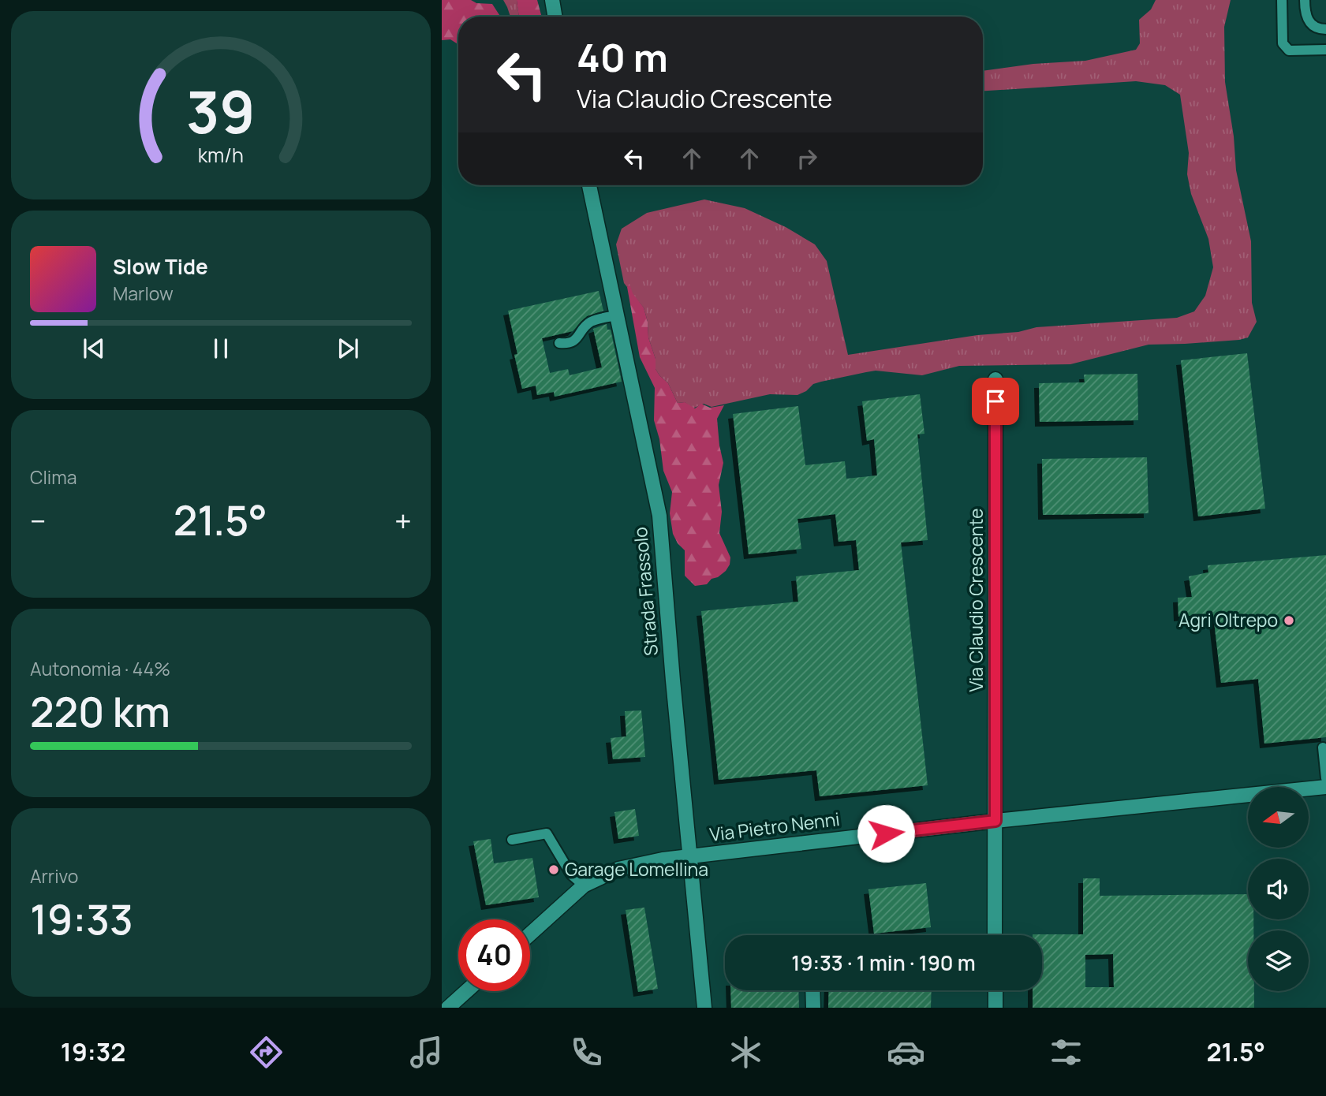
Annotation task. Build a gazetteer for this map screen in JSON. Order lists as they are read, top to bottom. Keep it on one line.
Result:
{"streets":{"street":["Strada Frassolo","Via Claudio Crescente","Via Pietro Nenni"]},"crossings":[["Strada Frassolo","Via Pietro Nenni"],["Via Claudio Crescente","Via Pietro Nenni"]],"places":["Agri Oltrepo","Garage Lomellina"],"north":"left","page":{"turn":["40 m","Via Claudio Crescente"],"song":["Slow Tide","Marlow"],"tile":["Clima",["Autonomia · 44%","220 km"],["Arrivo","19:33"]],"heat":["−","21.5°","+"],"limit":"40","trip":"19:33 · 1 min · 190 m","tabs":["19:32","21.5°"],"gauge":["39","km/h"]}}
